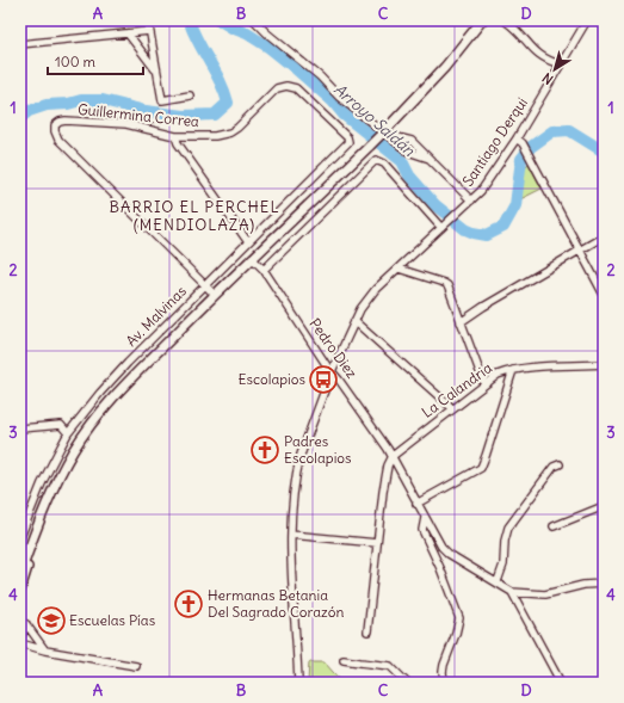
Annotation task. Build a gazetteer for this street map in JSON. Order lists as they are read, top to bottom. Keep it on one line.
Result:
{"streets":{"street":["Guillermina Correa","Santiago Derqui","Av. Malvinas","Pedro Diez","La Calandria"]},"crossings":[["Guillermina Correa","Av. Malvinas"],["Santiago Derqui","Pedro Diez"],["Pedro Diez","La Calandria"]],"districts":["BARRIO EL PERCHEL (MENDIOLAZA)"],"water":["Arroyo Saldán"],"places":{"bus stop":["Escolapios"],"church":["Padres Escolapios","Hermanas Betania Del Sagrado Corazón"],"school or university":["Escuelas Pías"]},"scale_bar":"100 m","north":"bottom left","grid":{"columns":["A","B","C","D"],"rows":["1","2","3","4"]}}
